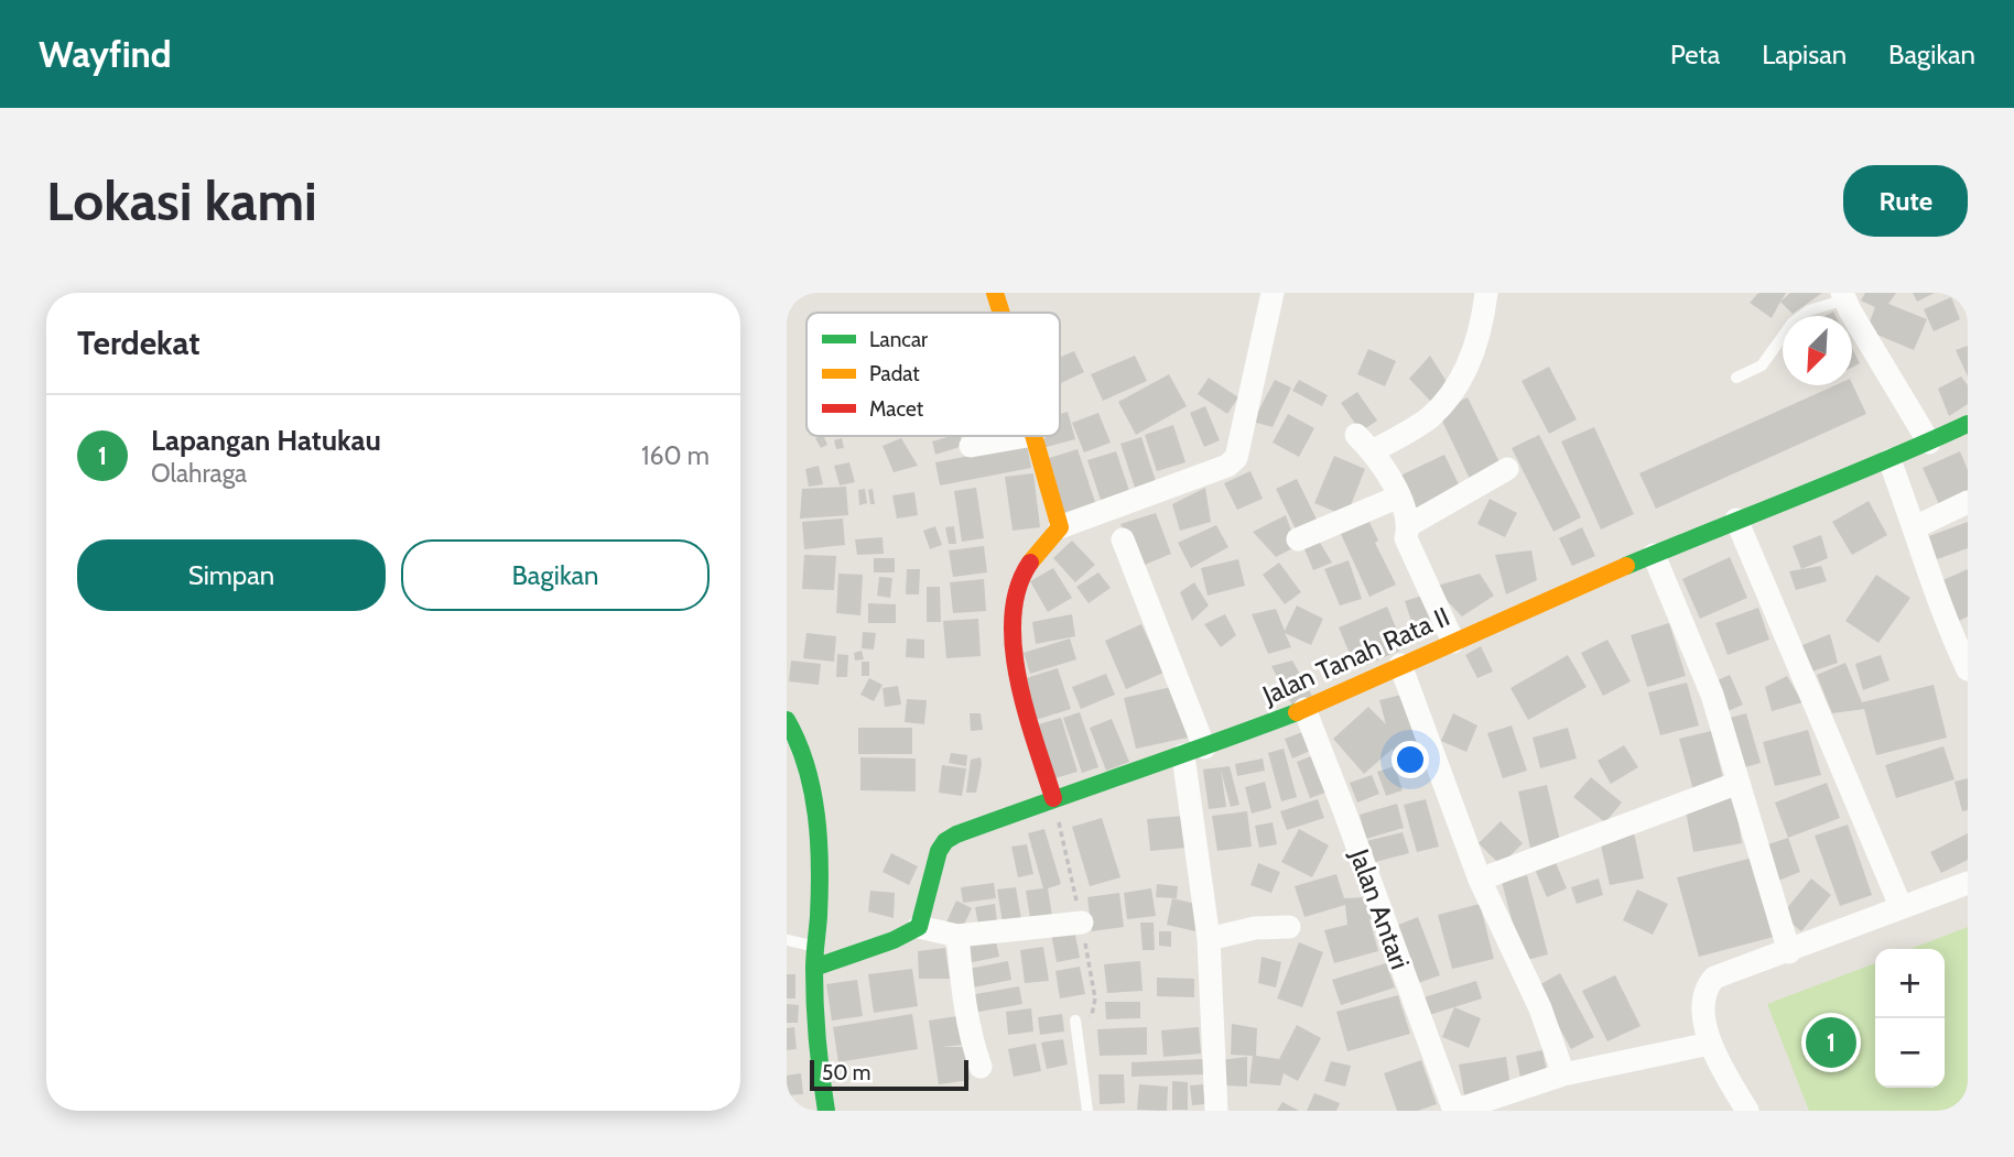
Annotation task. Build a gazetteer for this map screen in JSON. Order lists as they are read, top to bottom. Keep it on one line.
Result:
{"streets":{"street":["Jalan Tanah Rata II","Jalan Antari"]},"crossings":[["Jalan Tanah Rata II","Jalan Antari"]],"legend":["Lancar","Padat","Macet"],"scale_bar":"50 m","north":"bottom left","page":{"header":"Wayfind","nav":["Peta","Lapisan","Bagikan"],"buttons":["Rute",["Simpan","Bagikan"]],"title":"Lokasi kami","heading":"Terdekat","list":[{"mark":"1","name":"Lapangan Hatukau","note":"Olahraga","value":"160 m"}],"map_buttons":["+","−"],"pins":"1","scale":"50 m"}}
